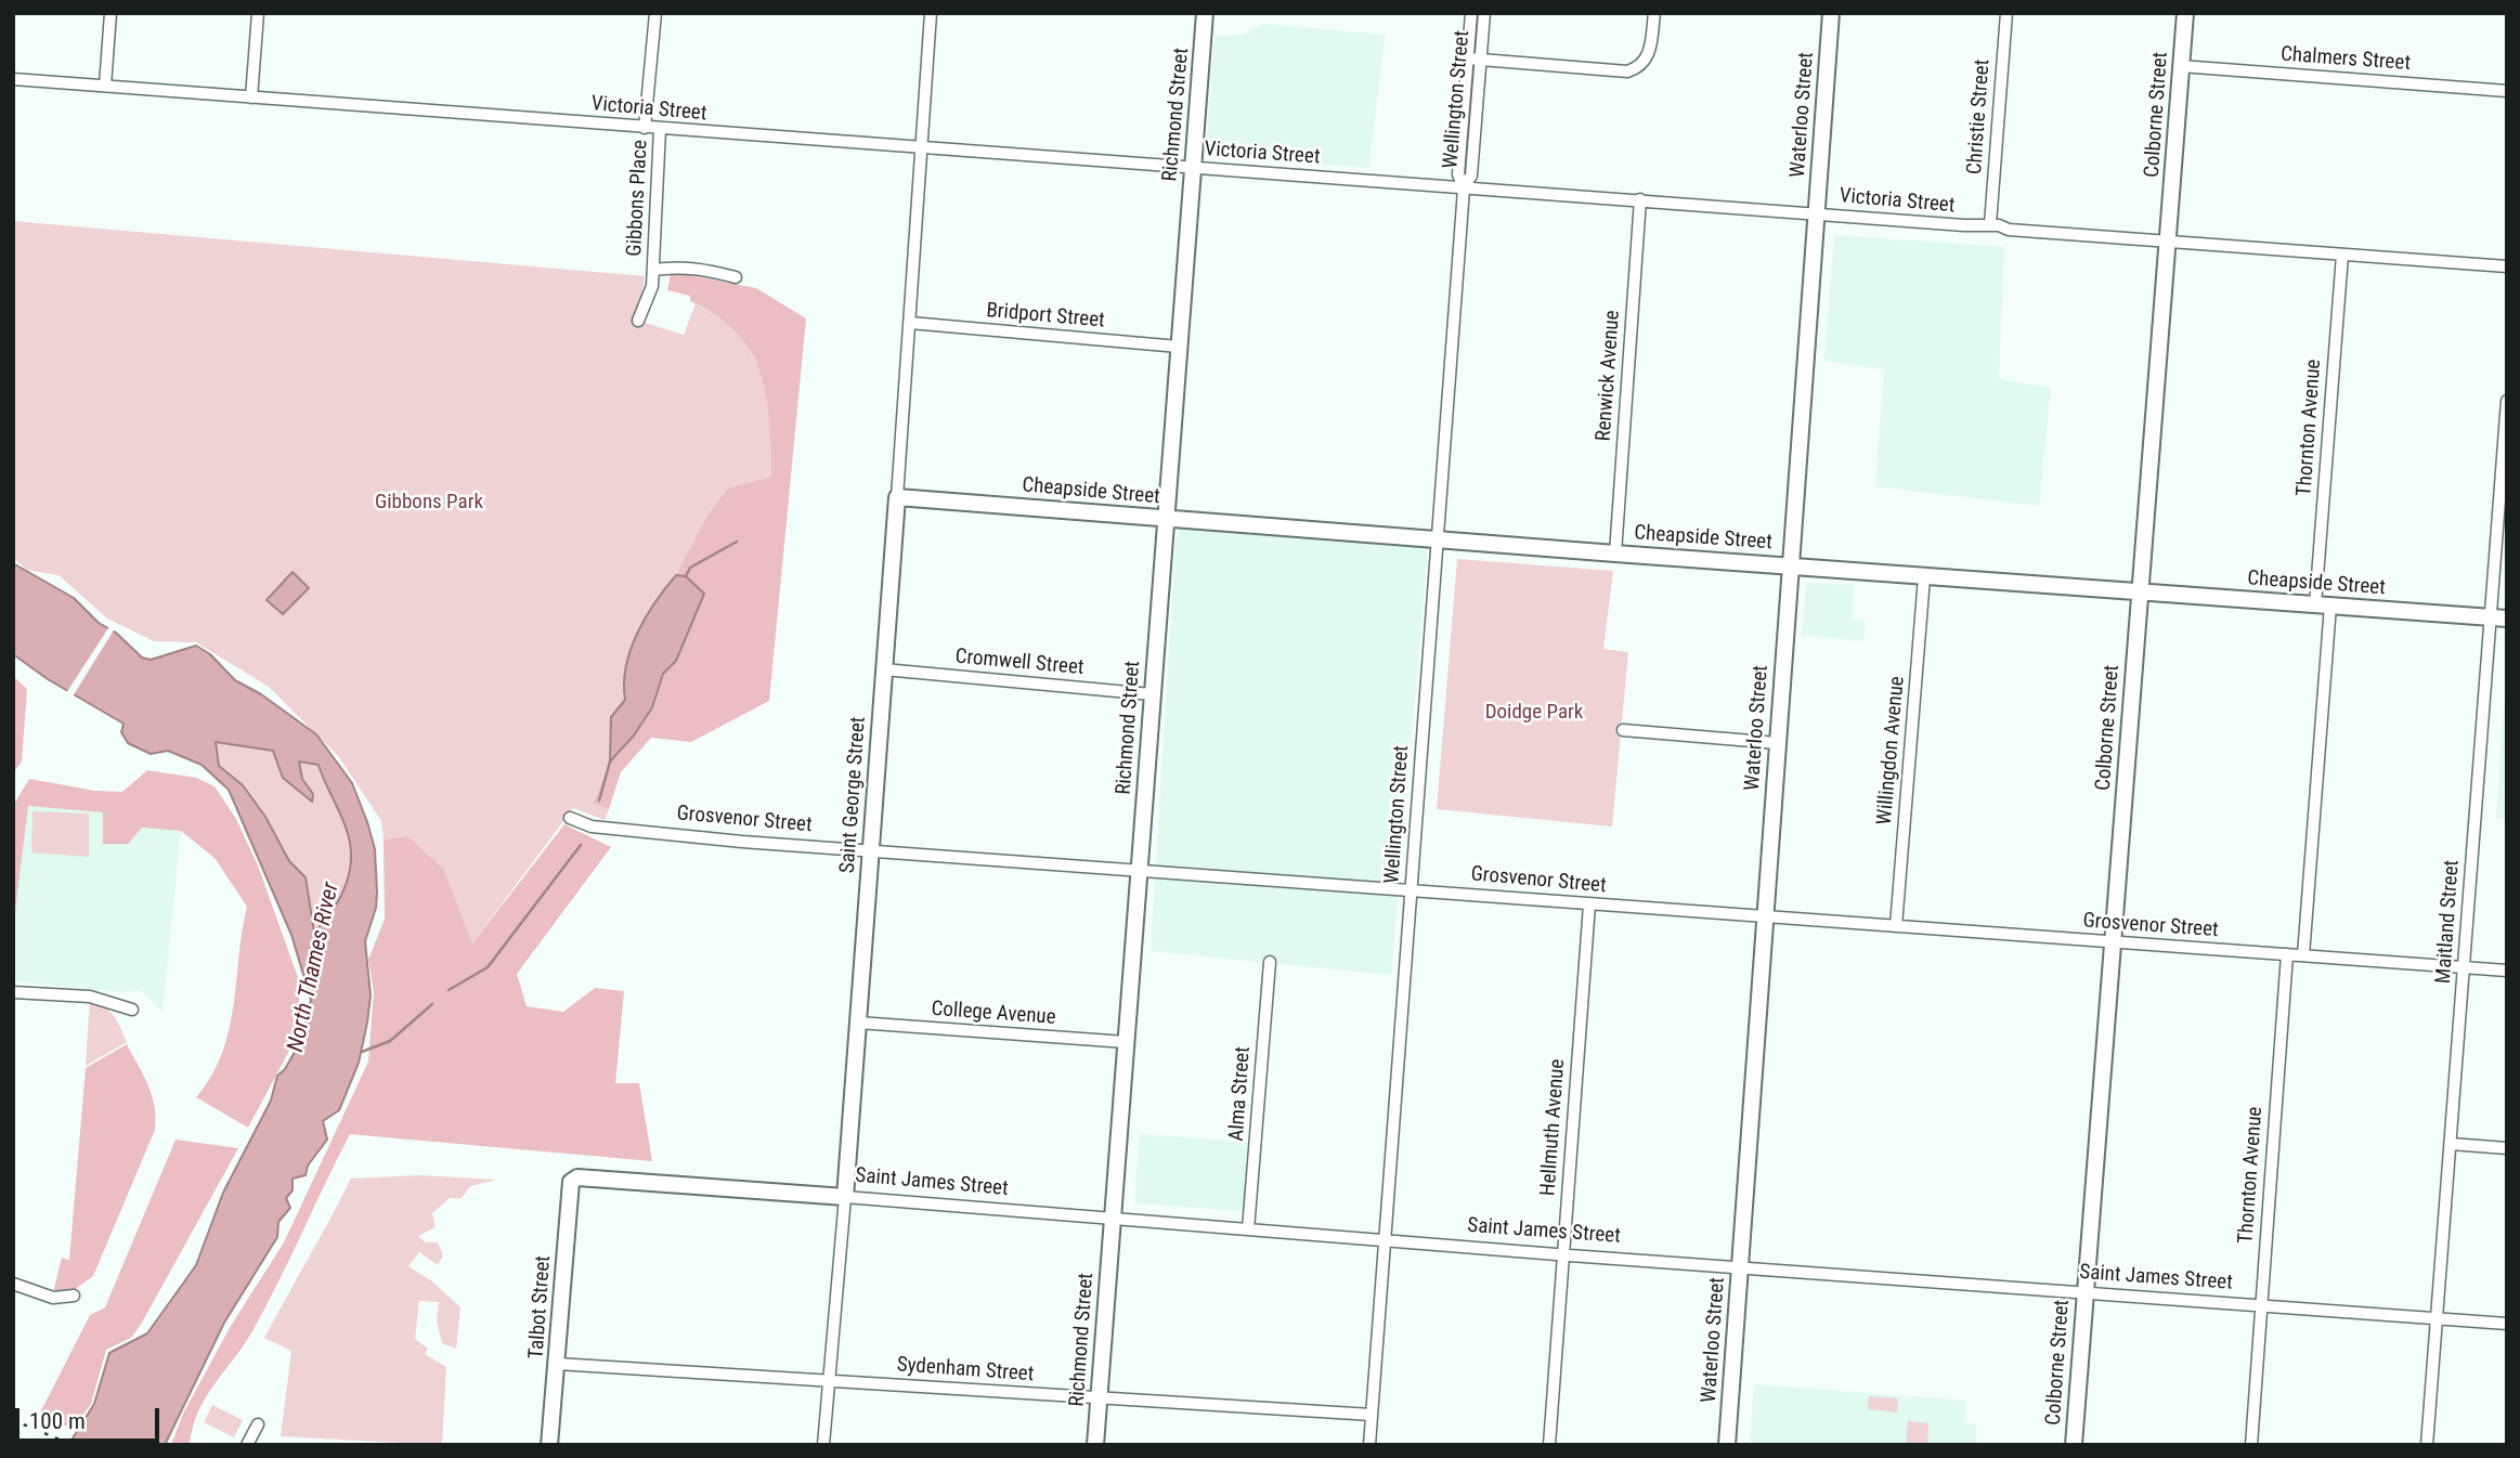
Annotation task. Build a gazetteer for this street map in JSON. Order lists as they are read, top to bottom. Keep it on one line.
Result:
{"streets":{"street":["Chalmers Street","Wellington Street","Victoria Street","Richmond Street","Waterloo Street","Colborne Street","Christie Street","Gibbons Place","Bridport Street","Renwick Avenue","Thornton Avenue","Cheapside Street","Cromwell Street","Willingdon Avenue","Saint George Street","Grosvenor Street","Maitland Street","College Avenue","Alma Street","Hellmuth Avenue","Saint James Street","Talbot Street","Sydenham Street"]},"crossings":[["Chalmers Street","Colborne Street"],["Wellington Street","Victoria Street"],["Wellington Street","Cheapside Street"],["Wellington Street","Grosvenor Street"],["Wellington Street","Saint James Street"],["Wellington Street","Sydenham Street"],["Victoria Street","Richmond Street"],["Victoria Street","Waterloo Street"],["Victoria Street","Colborne Street"],["Victoria Street","Christie Street"],["Victoria Street","Gibbons Place"],["Victoria Street","Renwick Avenue"],["Victoria Street","Thornton Avenue"],["Victoria Street","Saint George Street"],["Richmond Street","Bridport Street"],["Richmond Street","Cheapside Street"],["Richmond Street","Cromwell Street"],["Richmond Street","Grosvenor Street"],["Richmond Street","College Avenue"],["Richmond Street","Saint James Street"],["Richmond Street","Sydenham Street"],["Waterloo Street","Cheapside Street"],["Waterloo Street","Grosvenor Street"],["Waterloo Street","Saint James Street"],["Colborne Street","Cheapside Street"],["Colborne Street","Grosvenor Street"],["Colborne Street","Saint James Street"],["Bridport Street","Saint George Street"],["Renwick Avenue","Cheapside Street"],["Thornton Avenue","Cheapside Street"],["Thornton Avenue","Grosvenor Street"],["Thornton Avenue","Saint James Street"],["Cheapside Street","Willingdon Avenue"],["Cheapside Street","Saint George Street"],["Cheapside Street","Maitland Street"],["Cromwell Street","Saint George Street"],["Willingdon Avenue","Grosvenor Street"],["Saint George Street","Grosvenor Street"],["Saint George Street","College Avenue"],["Saint George Street","Saint James Street"],["Saint George Street","Sydenham Street"],["Grosvenor Street","Maitland Street"],["Grosvenor Street","Hellmuth Avenue"],["Maitland Street","Saint James Street"],["Alma Street","Saint James Street"],["Hellmuth Avenue","Saint James Street"],["Saint James Street","Talbot Street"],["Talbot Street","Sydenham Street"]],"water":["North Thames River"],"parks":["Gibbons Park","Doidge Park"],"scale_bar":"100 m"}
